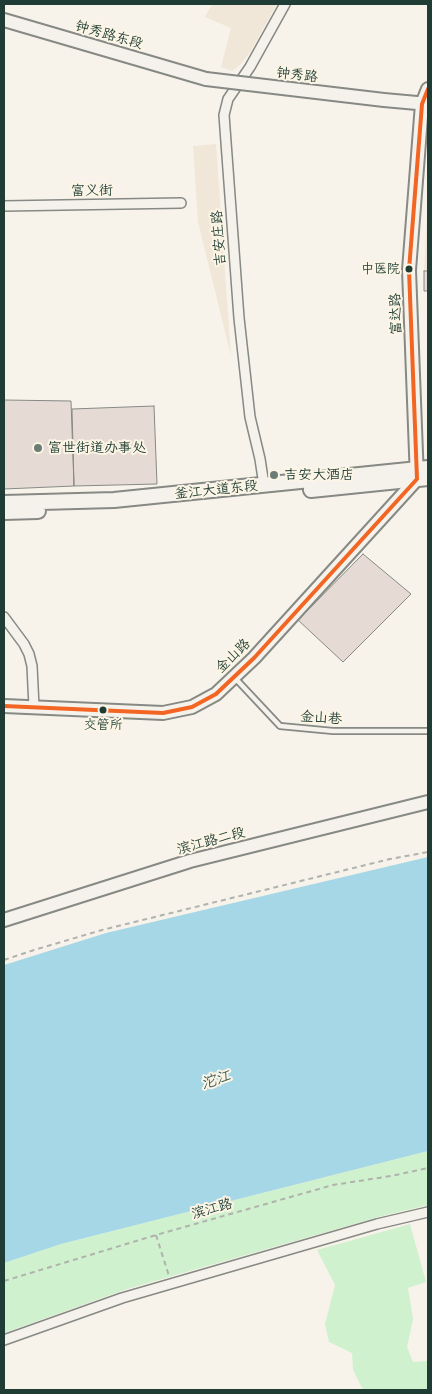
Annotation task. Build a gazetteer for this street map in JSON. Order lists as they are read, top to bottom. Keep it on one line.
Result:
{"streets":{"main road":["釜江大道东段"],"street":["钟秀路东段","钟秀路","富义街","吉安庄路","富达路","金山路","滨江路二段"],"lane":["金山巷"],"path":["滨江路"]},"crossings":[["钟秀路东段","钟秀路"],["钟秀路","富达路"],["吉安庄路","釜江大道东段"],["富达路","釜江大道东段"],["富达路","金山路"],["釜江大道东段","金山路"],["金山路","金山巷"]],"water":["沱江"],"places":["中医院","富世街道办事处","吉安大酒店","交管所"]}
